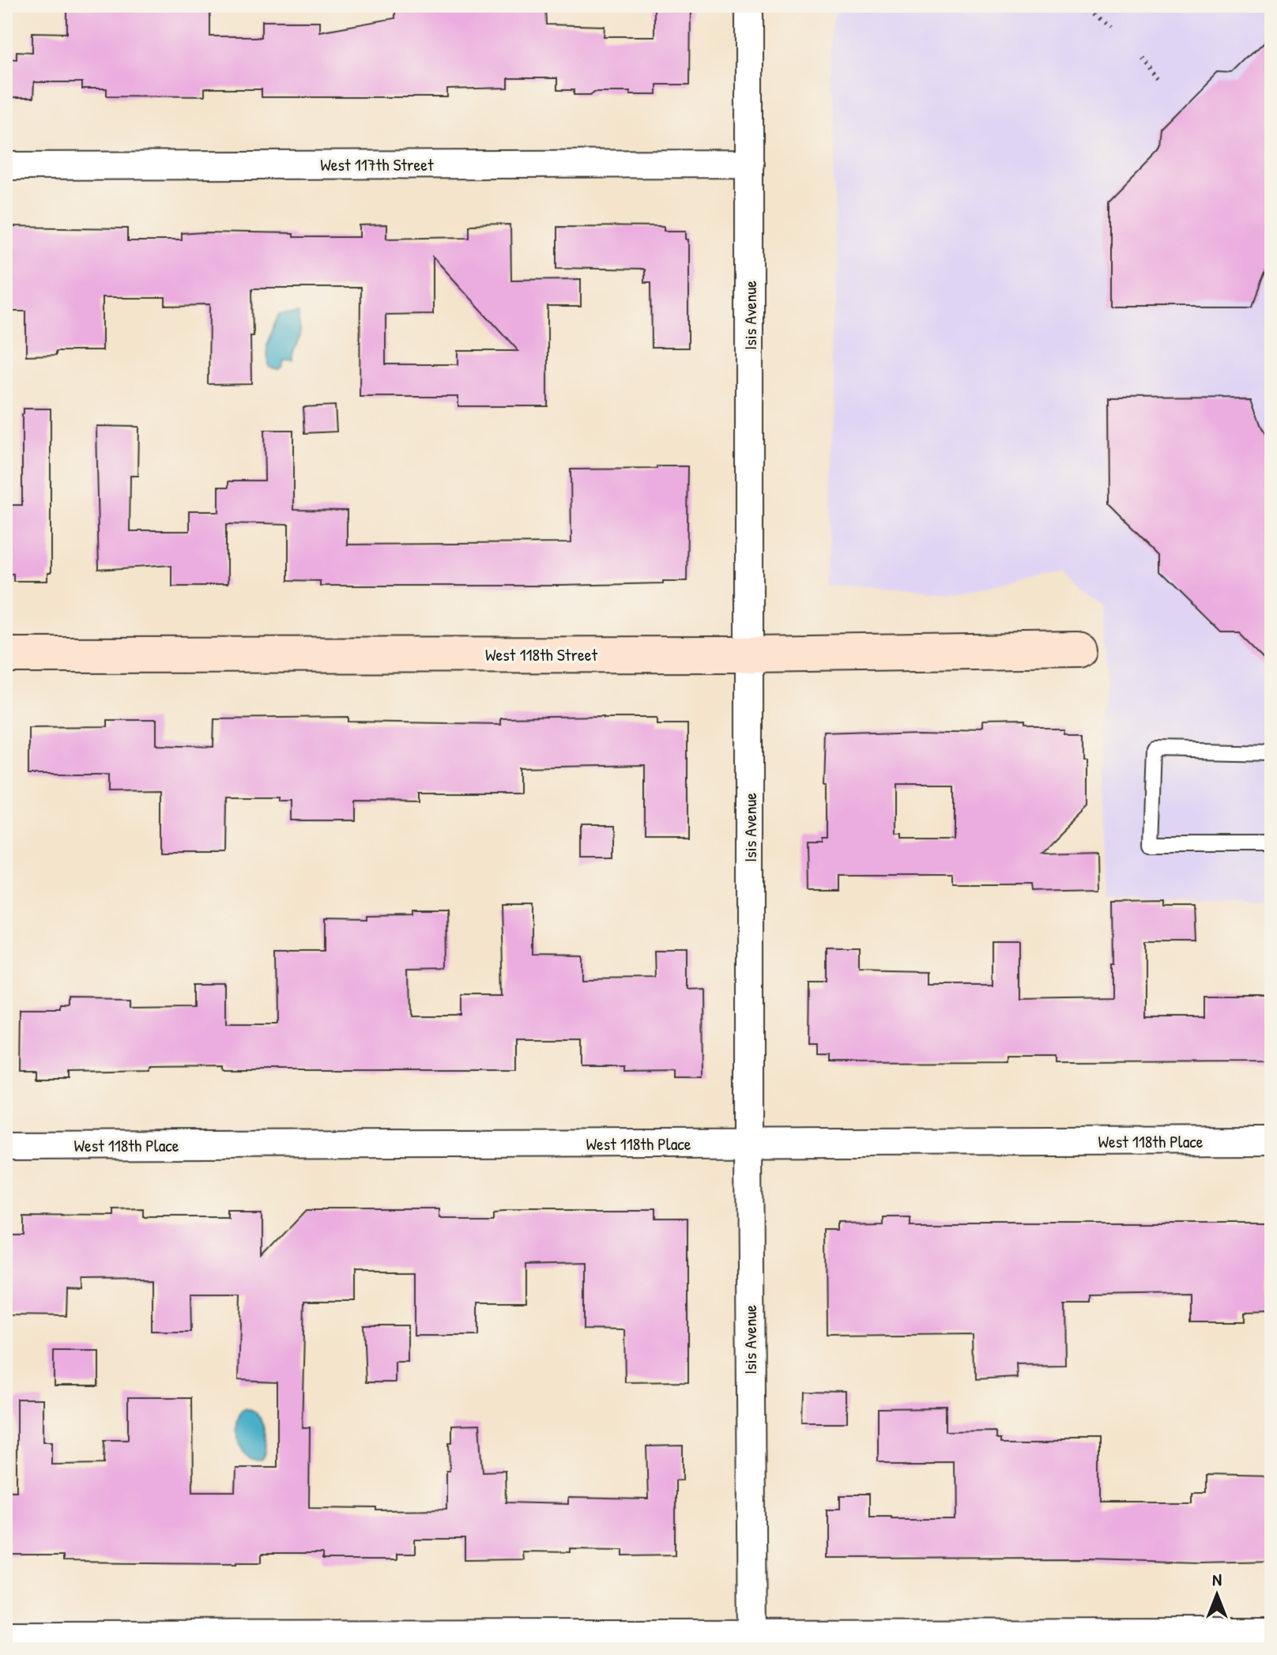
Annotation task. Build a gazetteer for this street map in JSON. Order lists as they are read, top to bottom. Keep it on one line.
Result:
{"streets":{"street":["West 117th Street","Isis Avenue","West 118th Street","West 118th Place"]},"crossings":[["West 117th Street","Isis Avenue"],["Isis Avenue","West 118th Street"],["Isis Avenue","West 118th Place"]],"north":"top"}
